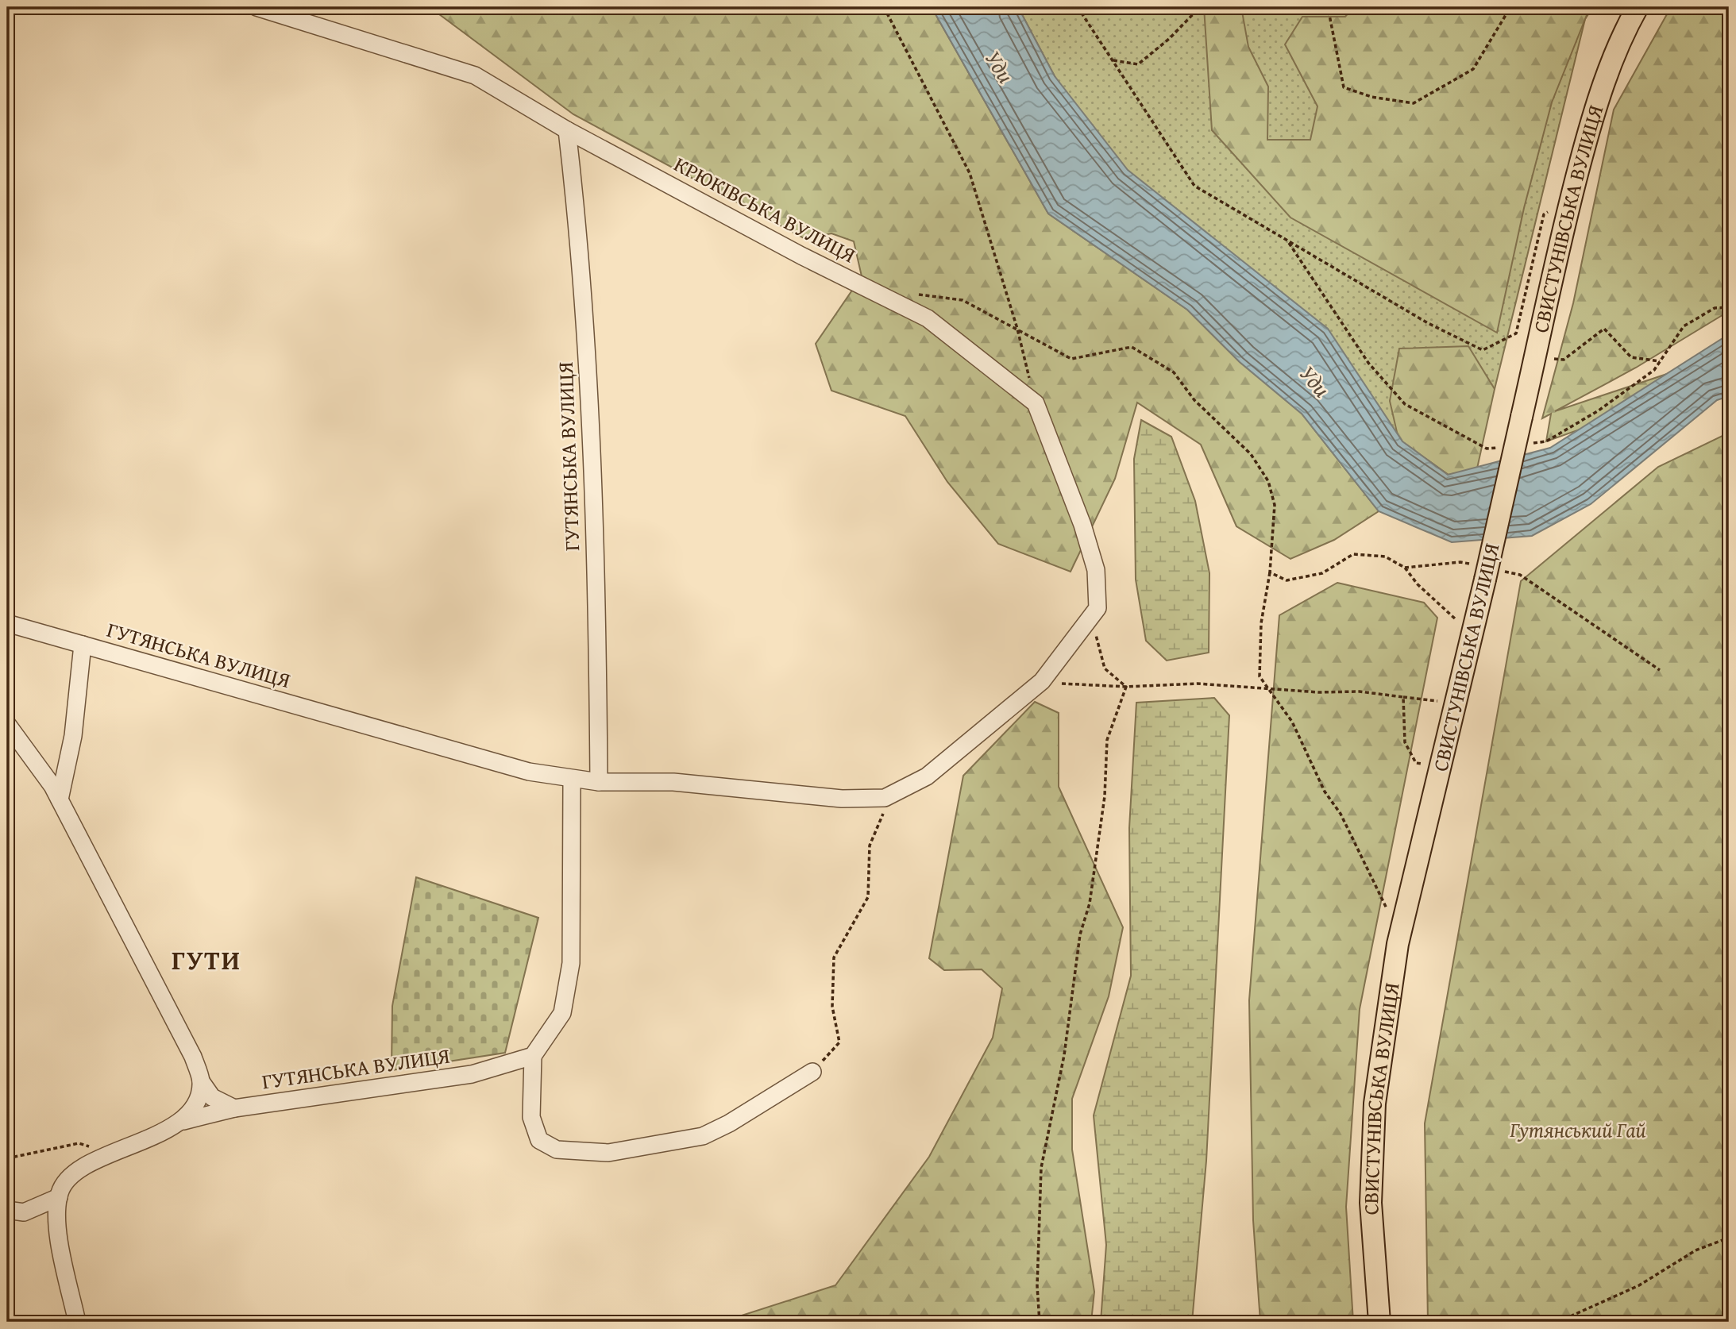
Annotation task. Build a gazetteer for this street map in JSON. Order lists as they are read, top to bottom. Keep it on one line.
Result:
{"streets":{"main road":["СВИСТУНІВСЬКА ВУЛИЦЯ"],"street":["КРЮКІВСЬКА ВУЛИЦЯ","ГУТЯНСЬКА ВУЛИЦЯ"]},"crossings":[["КРЮКІВСЬКА ВУЛИЦЯ","ГУТЯНСЬКА ВУЛИЦЯ"]],"districts":["ГУТИ"],"water":["Уди"],"parks":["Гутянський Гай"]}
